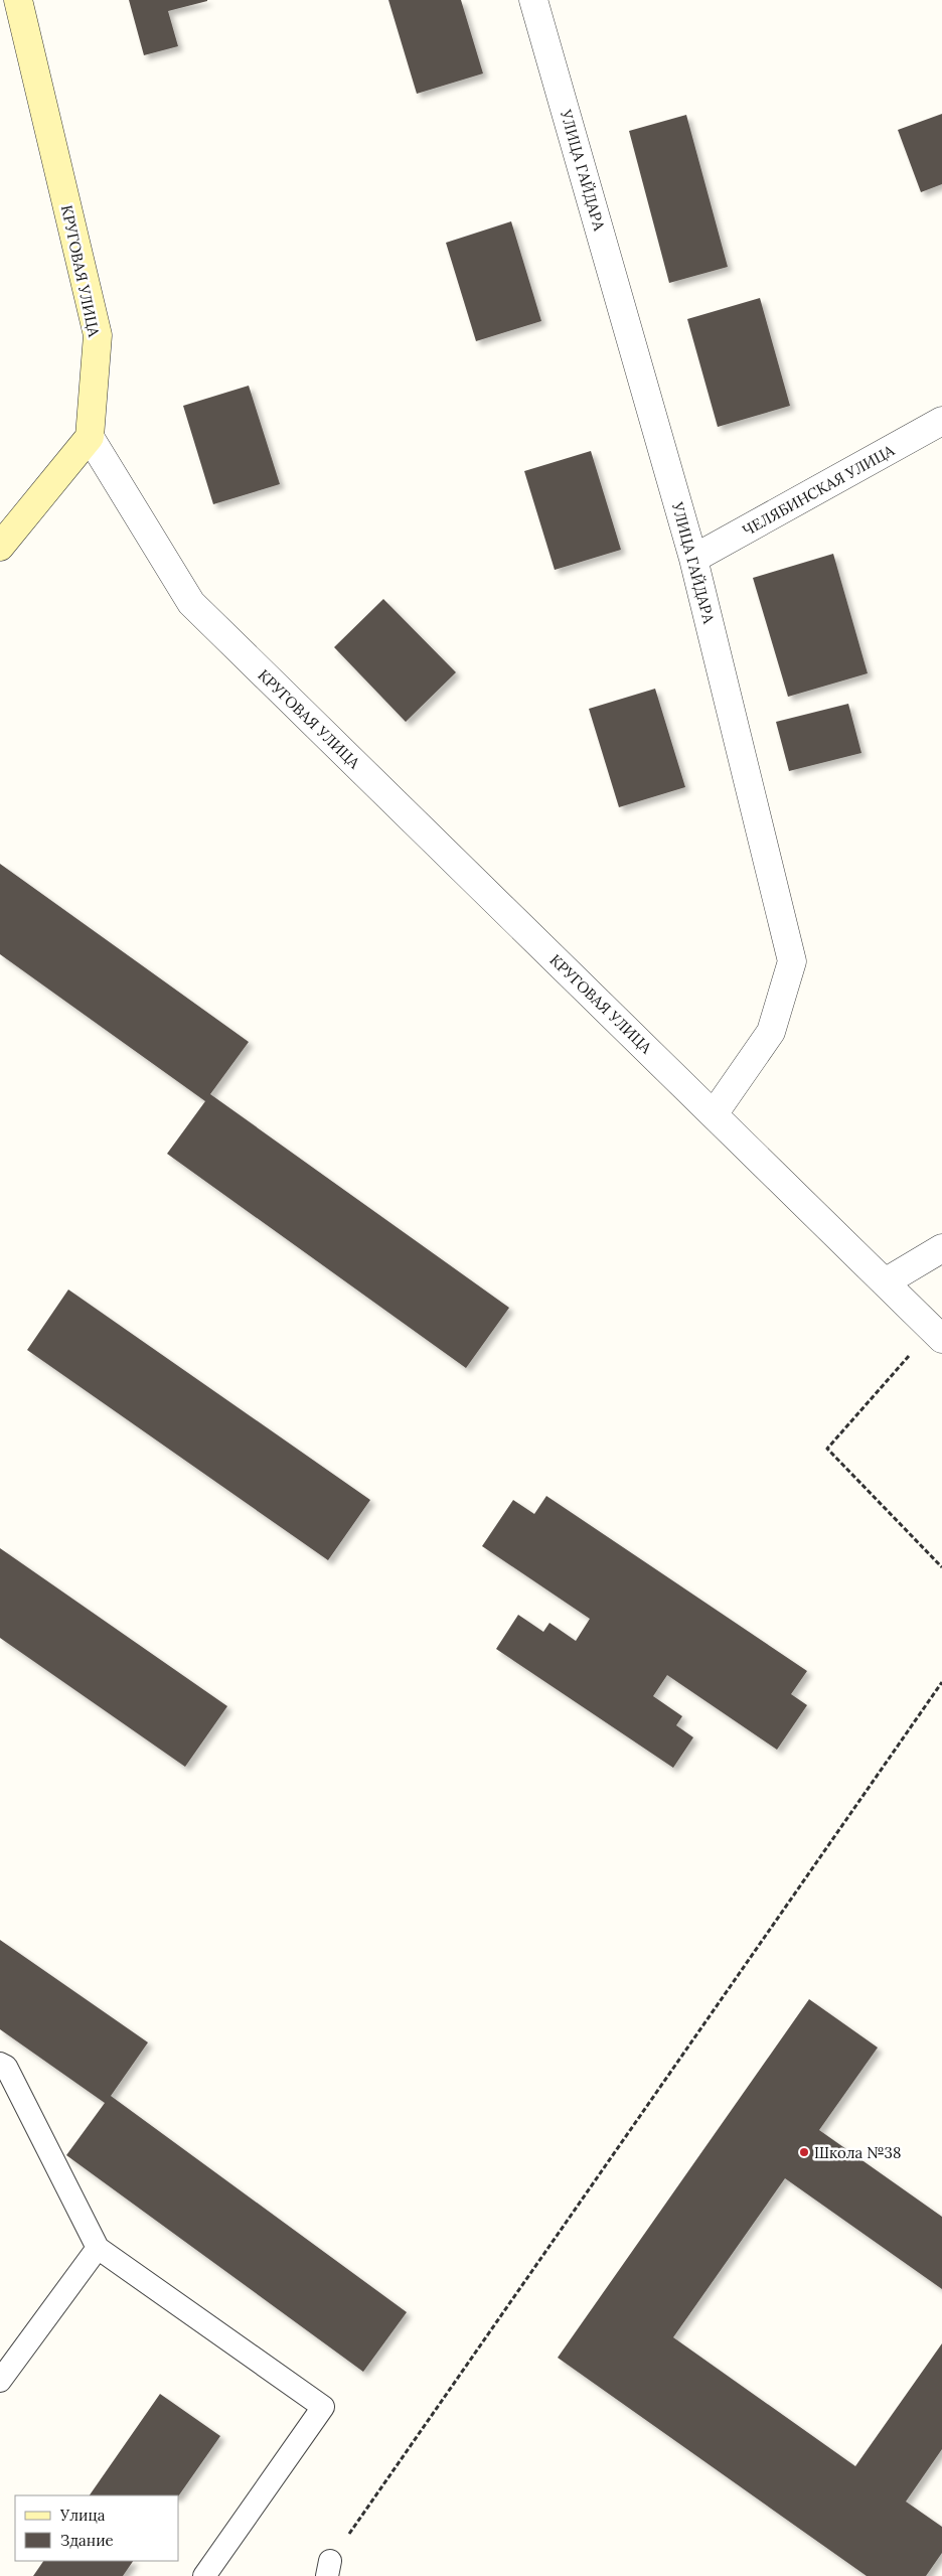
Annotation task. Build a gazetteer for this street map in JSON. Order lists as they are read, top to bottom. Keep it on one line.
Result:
{"streets":{"street":["УЛИЦА ГАЙДАРА","КРУГОВАЯ УЛИЦА","ЧЕЛЯБИНСКАЯ УЛИЦА"]},"crossings":[["УЛИЦА ГАЙДАРА","КРУГОВАЯ УЛИЦА"],["УЛИЦА ГАЙДАРА","ЧЕЛЯБИНСКАЯ УЛИЦА"]],"places":["Школа №38"],"legend":["Улица","Здание"]}
